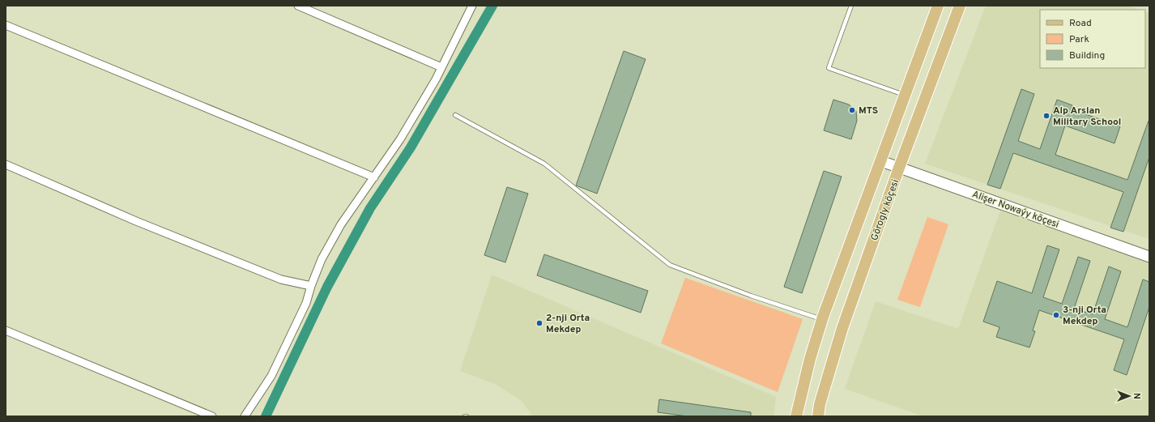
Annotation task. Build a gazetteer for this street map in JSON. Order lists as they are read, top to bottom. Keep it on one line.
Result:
{"streets":{"main road":["Görogly köçesi"],"street":["Alişer Nowaýy köçesi"]},"crossings":[["Alişer Nowaýy köçesi","Görogly köçesi"]],"places":["MTS","Alp Arslan Military School","3-nji Orta Mekdep","2-nji Orta Mekdep"],"legend":["Road","Park","Building"],"north":"right"}
